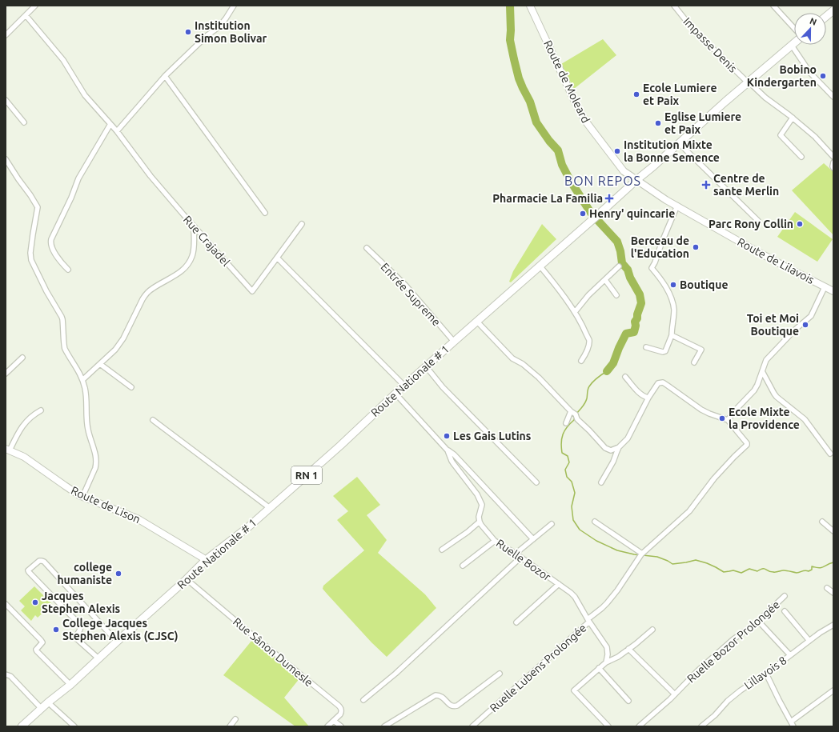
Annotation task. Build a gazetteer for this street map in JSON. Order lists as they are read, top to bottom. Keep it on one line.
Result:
{"streets":{"main road":["Route Nationale # 1","RN 1"],"street":["Impasse Denis","Route de Moleard","Rue Crajadel","Route de Lilavois","Entrée Supreme","Route de Lison","Ruelle Bozor","Ruelle Bozor Prolongée","Rue Sânon Dumesle","Ruelle Lubens Prolongée","Lillavois 8"]},"crossings":[["Impasse Denis","Route Nationale # 1"],["Route de Moleard","Route de Lilavois"],["Route de Moleard","Route Nationale # 1"],["Route de Lilavois","Route Nationale # 1"],["Entrée Supreme","Route Nationale # 1"],["Route Nationale # 1","Route de Lison"],["Route Nationale # 1","Rue Sânon Dumesle"],["Ruelle Bozor","Ruelle Lubens Prolongée"]],"districts":["BON REPOS"],"places":{"other":["Institution Simon Bolivar","Bobino Kindergarten","Ecole Lumiere et Paix","Eglise Lumiere et Paix","Institution Mixte la Bonne Semence","Henry' quincarie","Parc Rony Collin","Berceau de l'Education","Boutique","Toi et Moi Boutique","Ecole Mixte la Providence","Les Gais Lutins","college humaniste","Jacques Stephen Alexis","College Jacques Stephen Alexis (CJSC)"],"health":["Centre de sante Merlin","Pharmacie La Familia"]},"north":"top"}
